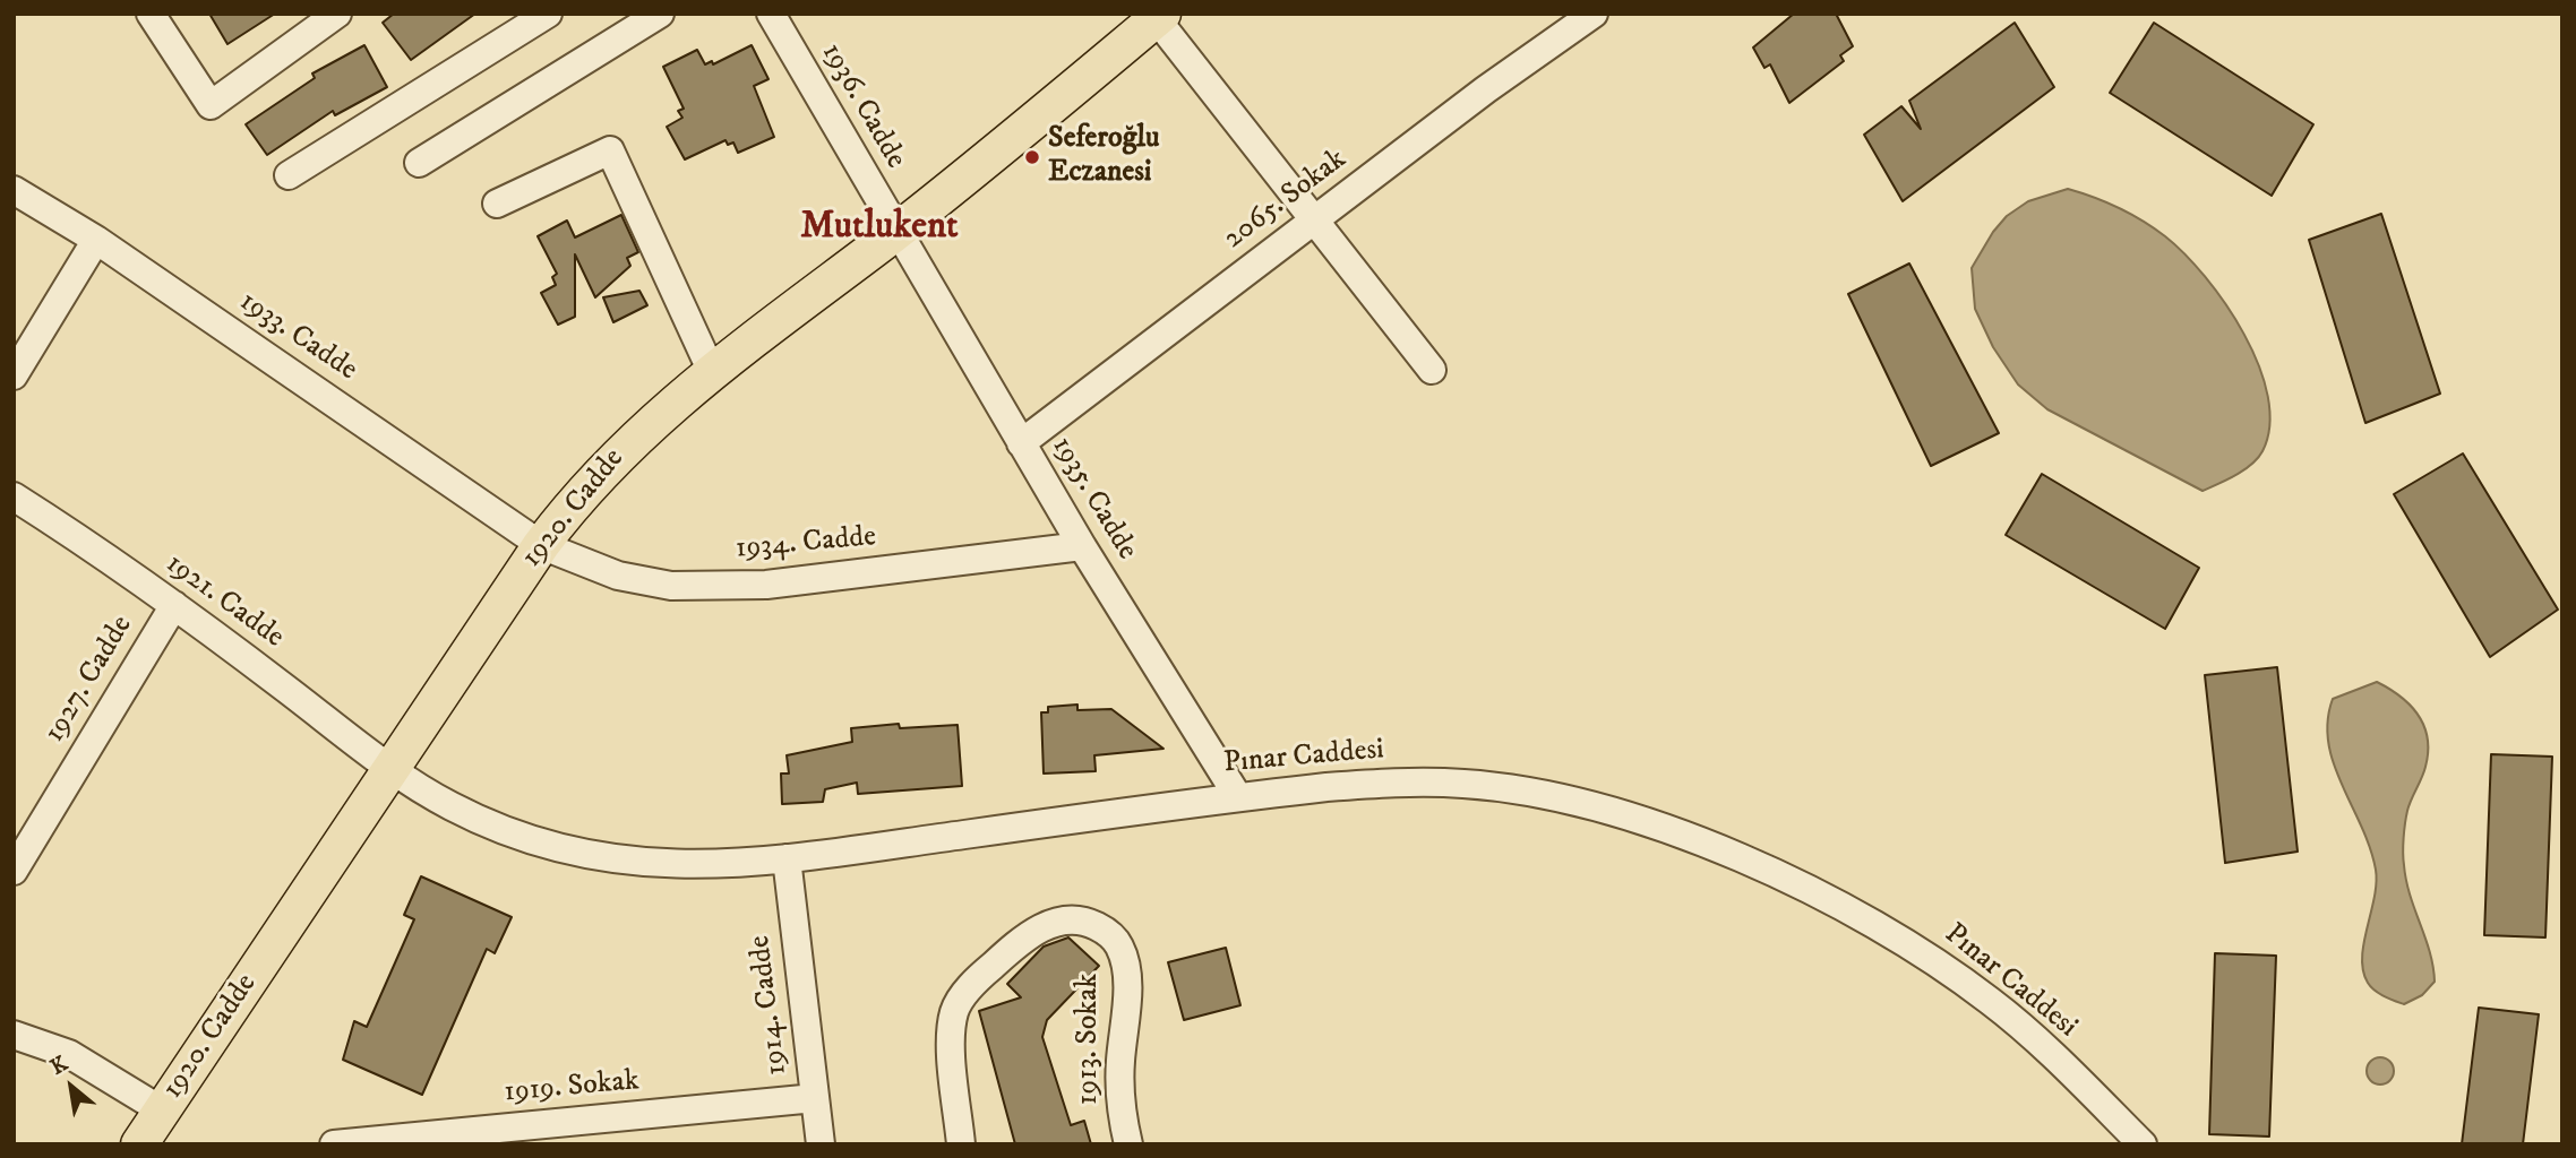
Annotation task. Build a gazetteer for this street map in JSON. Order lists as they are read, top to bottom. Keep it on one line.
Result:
{"streets":{"main road":["1920. Cadde"],"street":["1936. Cadde","2065. Sokak","1933. Cadde","1935. Cadde","1934. Cadde","1921. Cadde","1927. Cadde","Pınar Caddesi","1914. Cadde","1913. Sokak","1919. Sokak"]},"crossings":[["1936. Cadde","1935. Cadde"],["1936. Cadde","1920. Cadde"],["2065. Sokak","1935. Cadde"],["1933. Cadde","1920. Cadde"],["1933. Cadde","1934. Cadde"],["1935. Cadde","1920. Cadde"],["1935. Cadde","1934. Cadde"],["1935. Cadde","Pınar Caddesi"],["1920. Cadde","1934. Cadde"],["1920. Cadde","1921. Cadde"],["1920. Cadde","Pınar Caddesi"],["1921. Cadde","1927. Cadde"],["1921. Cadde","Pınar Caddesi"],["Pınar Caddesi","1914. Cadde"],["1914. Cadde","1919. Sokak"]],"districts":["Mutlukent"],"places":["Seferoğlu Eczanesi"],"north":"top left"}
